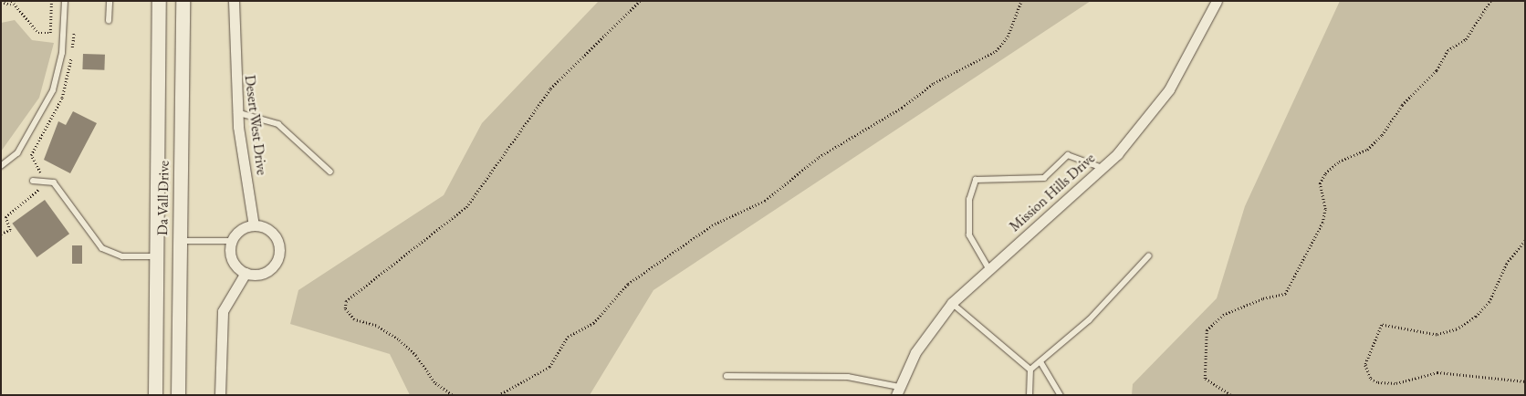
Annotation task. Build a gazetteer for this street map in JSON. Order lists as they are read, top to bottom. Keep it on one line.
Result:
{"streets":{"main road":["Da Vall Drive"],"street":["Desert West Drive","Mission Hills Drive"]}}
